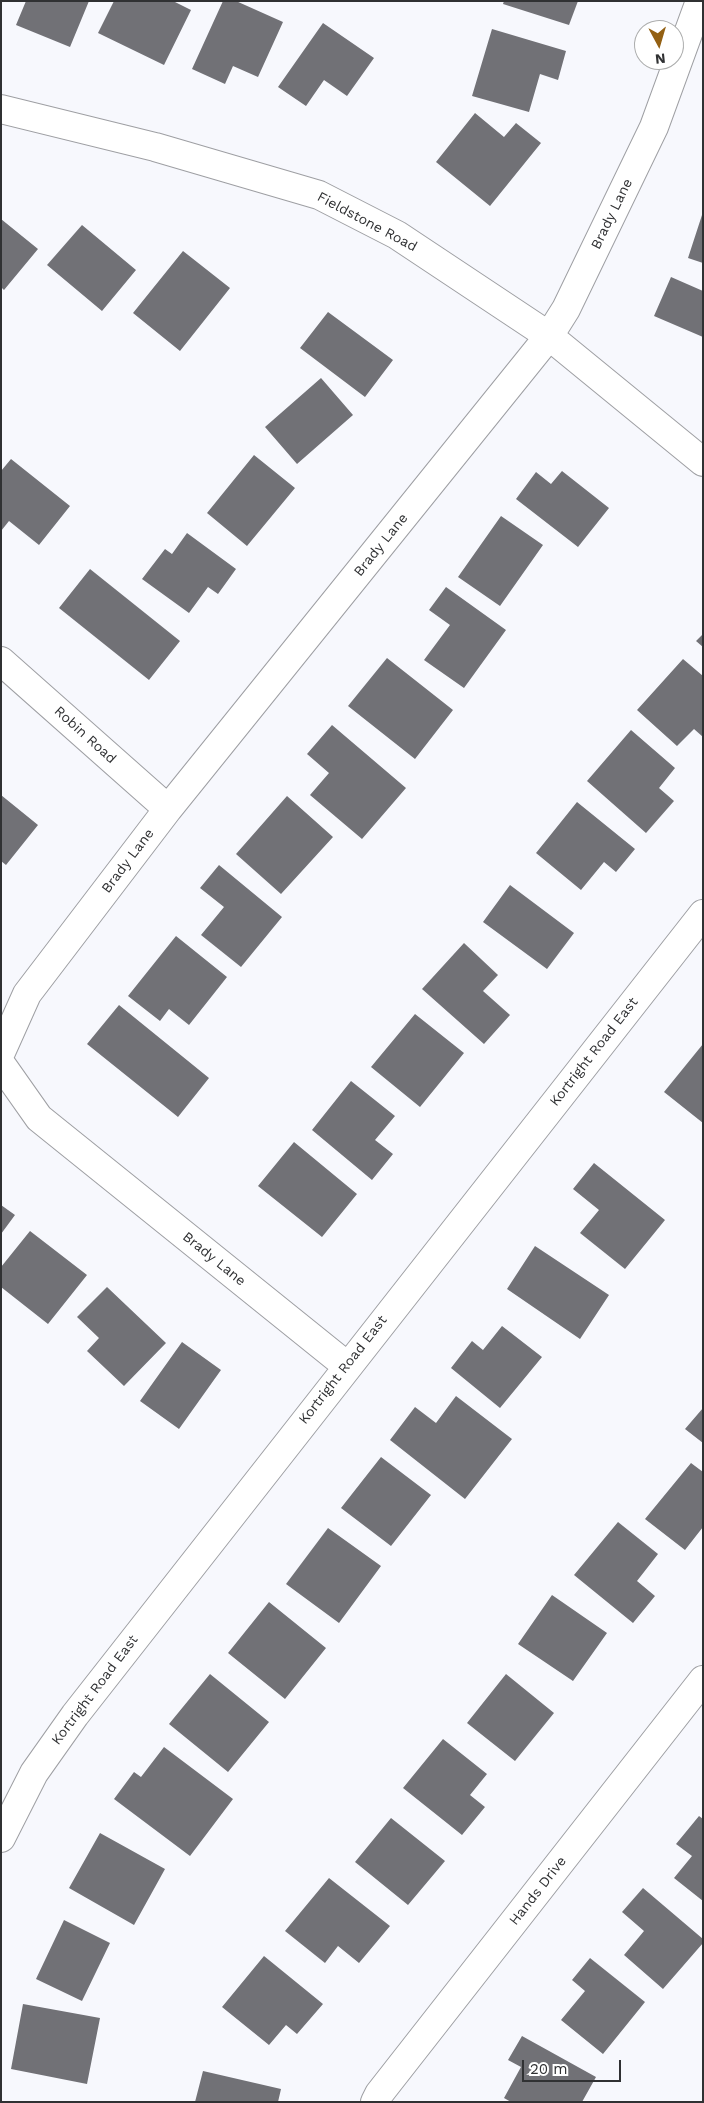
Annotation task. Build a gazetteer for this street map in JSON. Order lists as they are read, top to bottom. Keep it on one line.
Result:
{"streets":{"street":["Brady Lane","Fieldstone Road","Robin Road","Kortright Road East","Hands Drive"]},"crossings":[["Brady Lane","Fieldstone Road"],["Brady Lane","Robin Road"],["Brady Lane","Kortright Road East"]],"scale_bar":"20 m","north":"bottom"}
